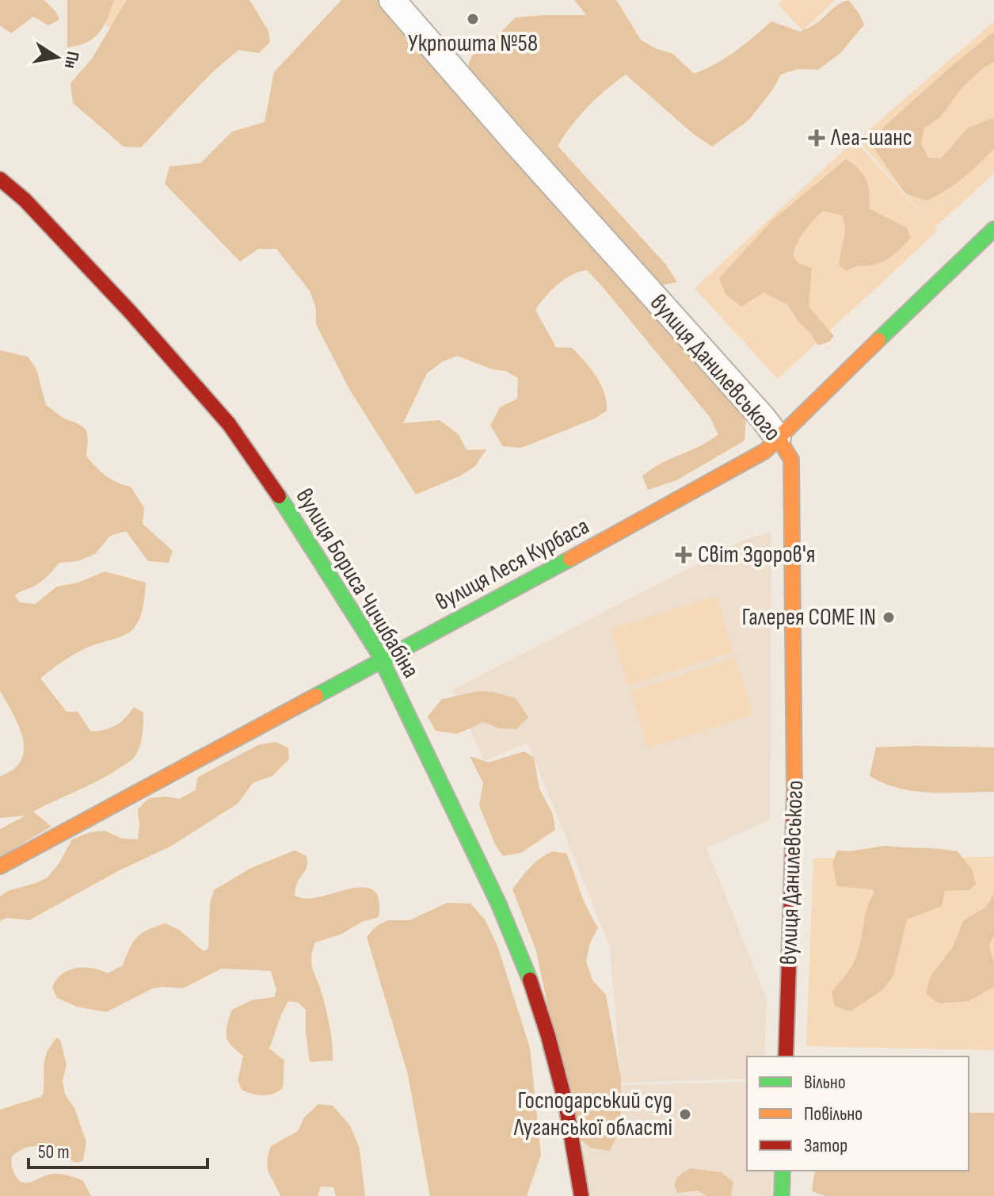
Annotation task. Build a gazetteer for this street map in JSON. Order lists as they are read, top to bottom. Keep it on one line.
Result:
{"streets":{"street":["вулиця Данилевського","вулиця Леся Курбаса","вулиця Бориса Чичибабіна"]},"crossings":[["вулиця Данилевського","вулиця Леся Курбаса"],["вулиця Леся Курбаса","вулиця Бориса Чичибабіна"]],"places":{"other":["Укрпошта №58","Галерея COME IN","Господарський суд Луганської області"],"health":["Леа-шанс","Світ Здоров'я"]},"legend":["Вільно","Повільно","Затор"],"scale_bar":"50 m","north":"right"}
